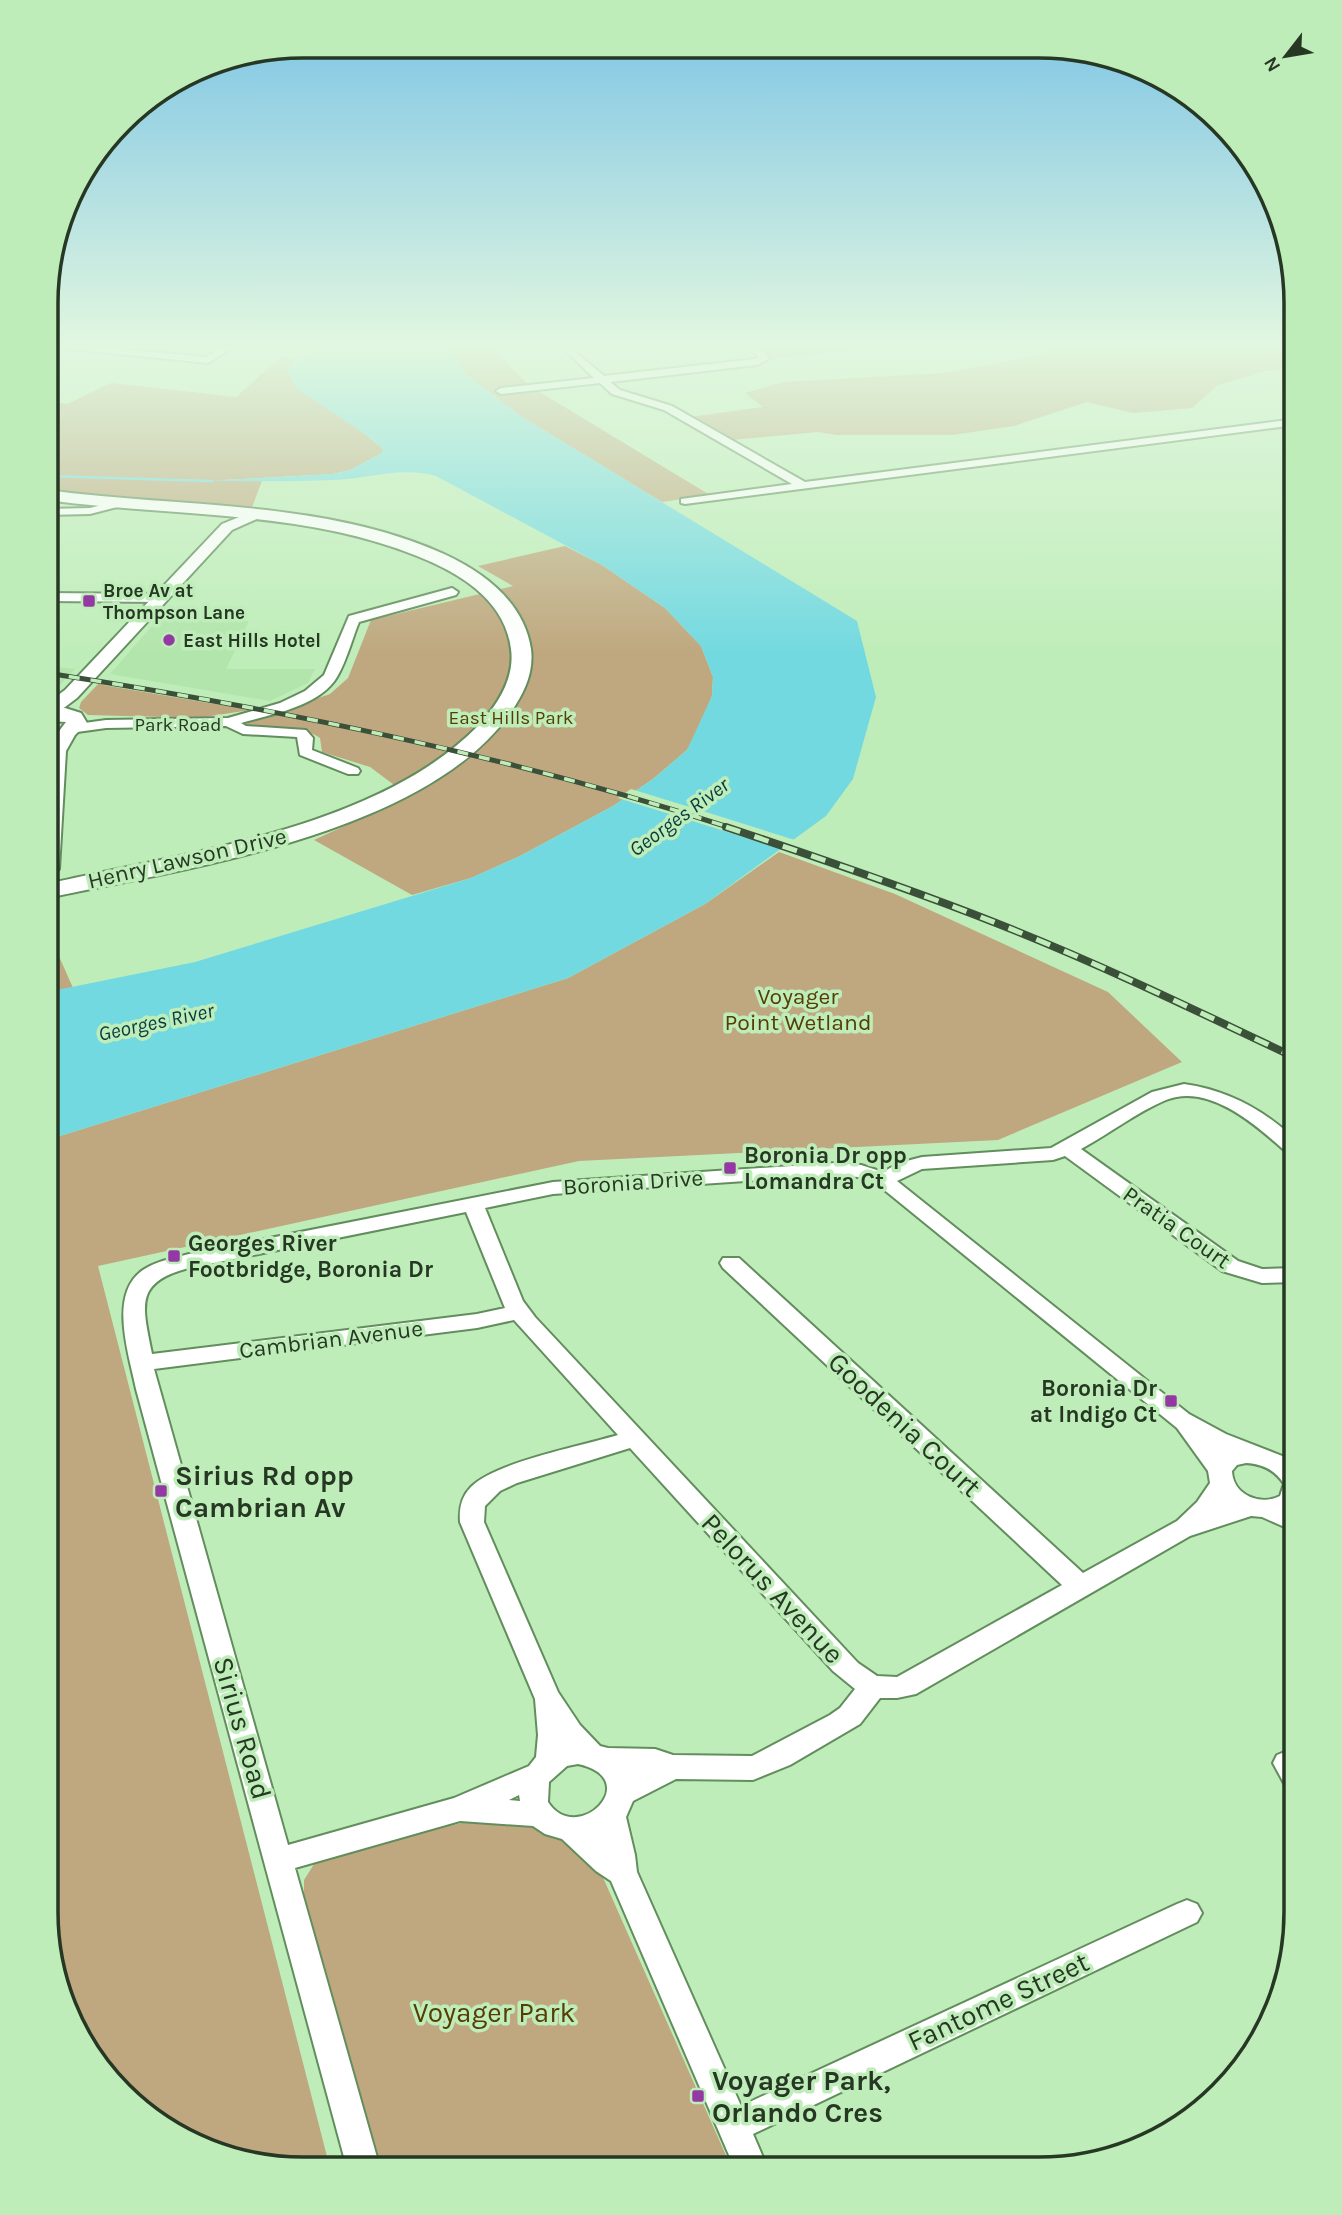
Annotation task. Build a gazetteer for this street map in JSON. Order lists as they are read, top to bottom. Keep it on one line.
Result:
{"streets":{"main road":["Henry Lawson Drive"],"street":["Park Road","Boronia Drive","Pratia Court","Cambrian Avenue","Goodenia Court","Pelorus Avenue","Sirius Road","Fantome Street"]},"crossings":[["Boronia Drive","Pelorus Avenue"],["Boronia Drive","Sirius Road"],["Cambrian Avenue","Pelorus Avenue"],["Cambrian Avenue","Sirius Road"]],"water":["Georges River"],"parks":["East Hills Park","Voyager Point Wetland","Voyager Park"],"places":{"transit":["Broe Av at Thompson Lane","Boronia Dr opp Lomandra Ct","Georges River Footbridge, Boronia Dr","Boronia Dr at Indigo Ct","Sirius Rd opp Cambrian Av","Voyager Park, Orlando Cres"],"other":["East Hills Hotel"]},"north":"bottom left"}
